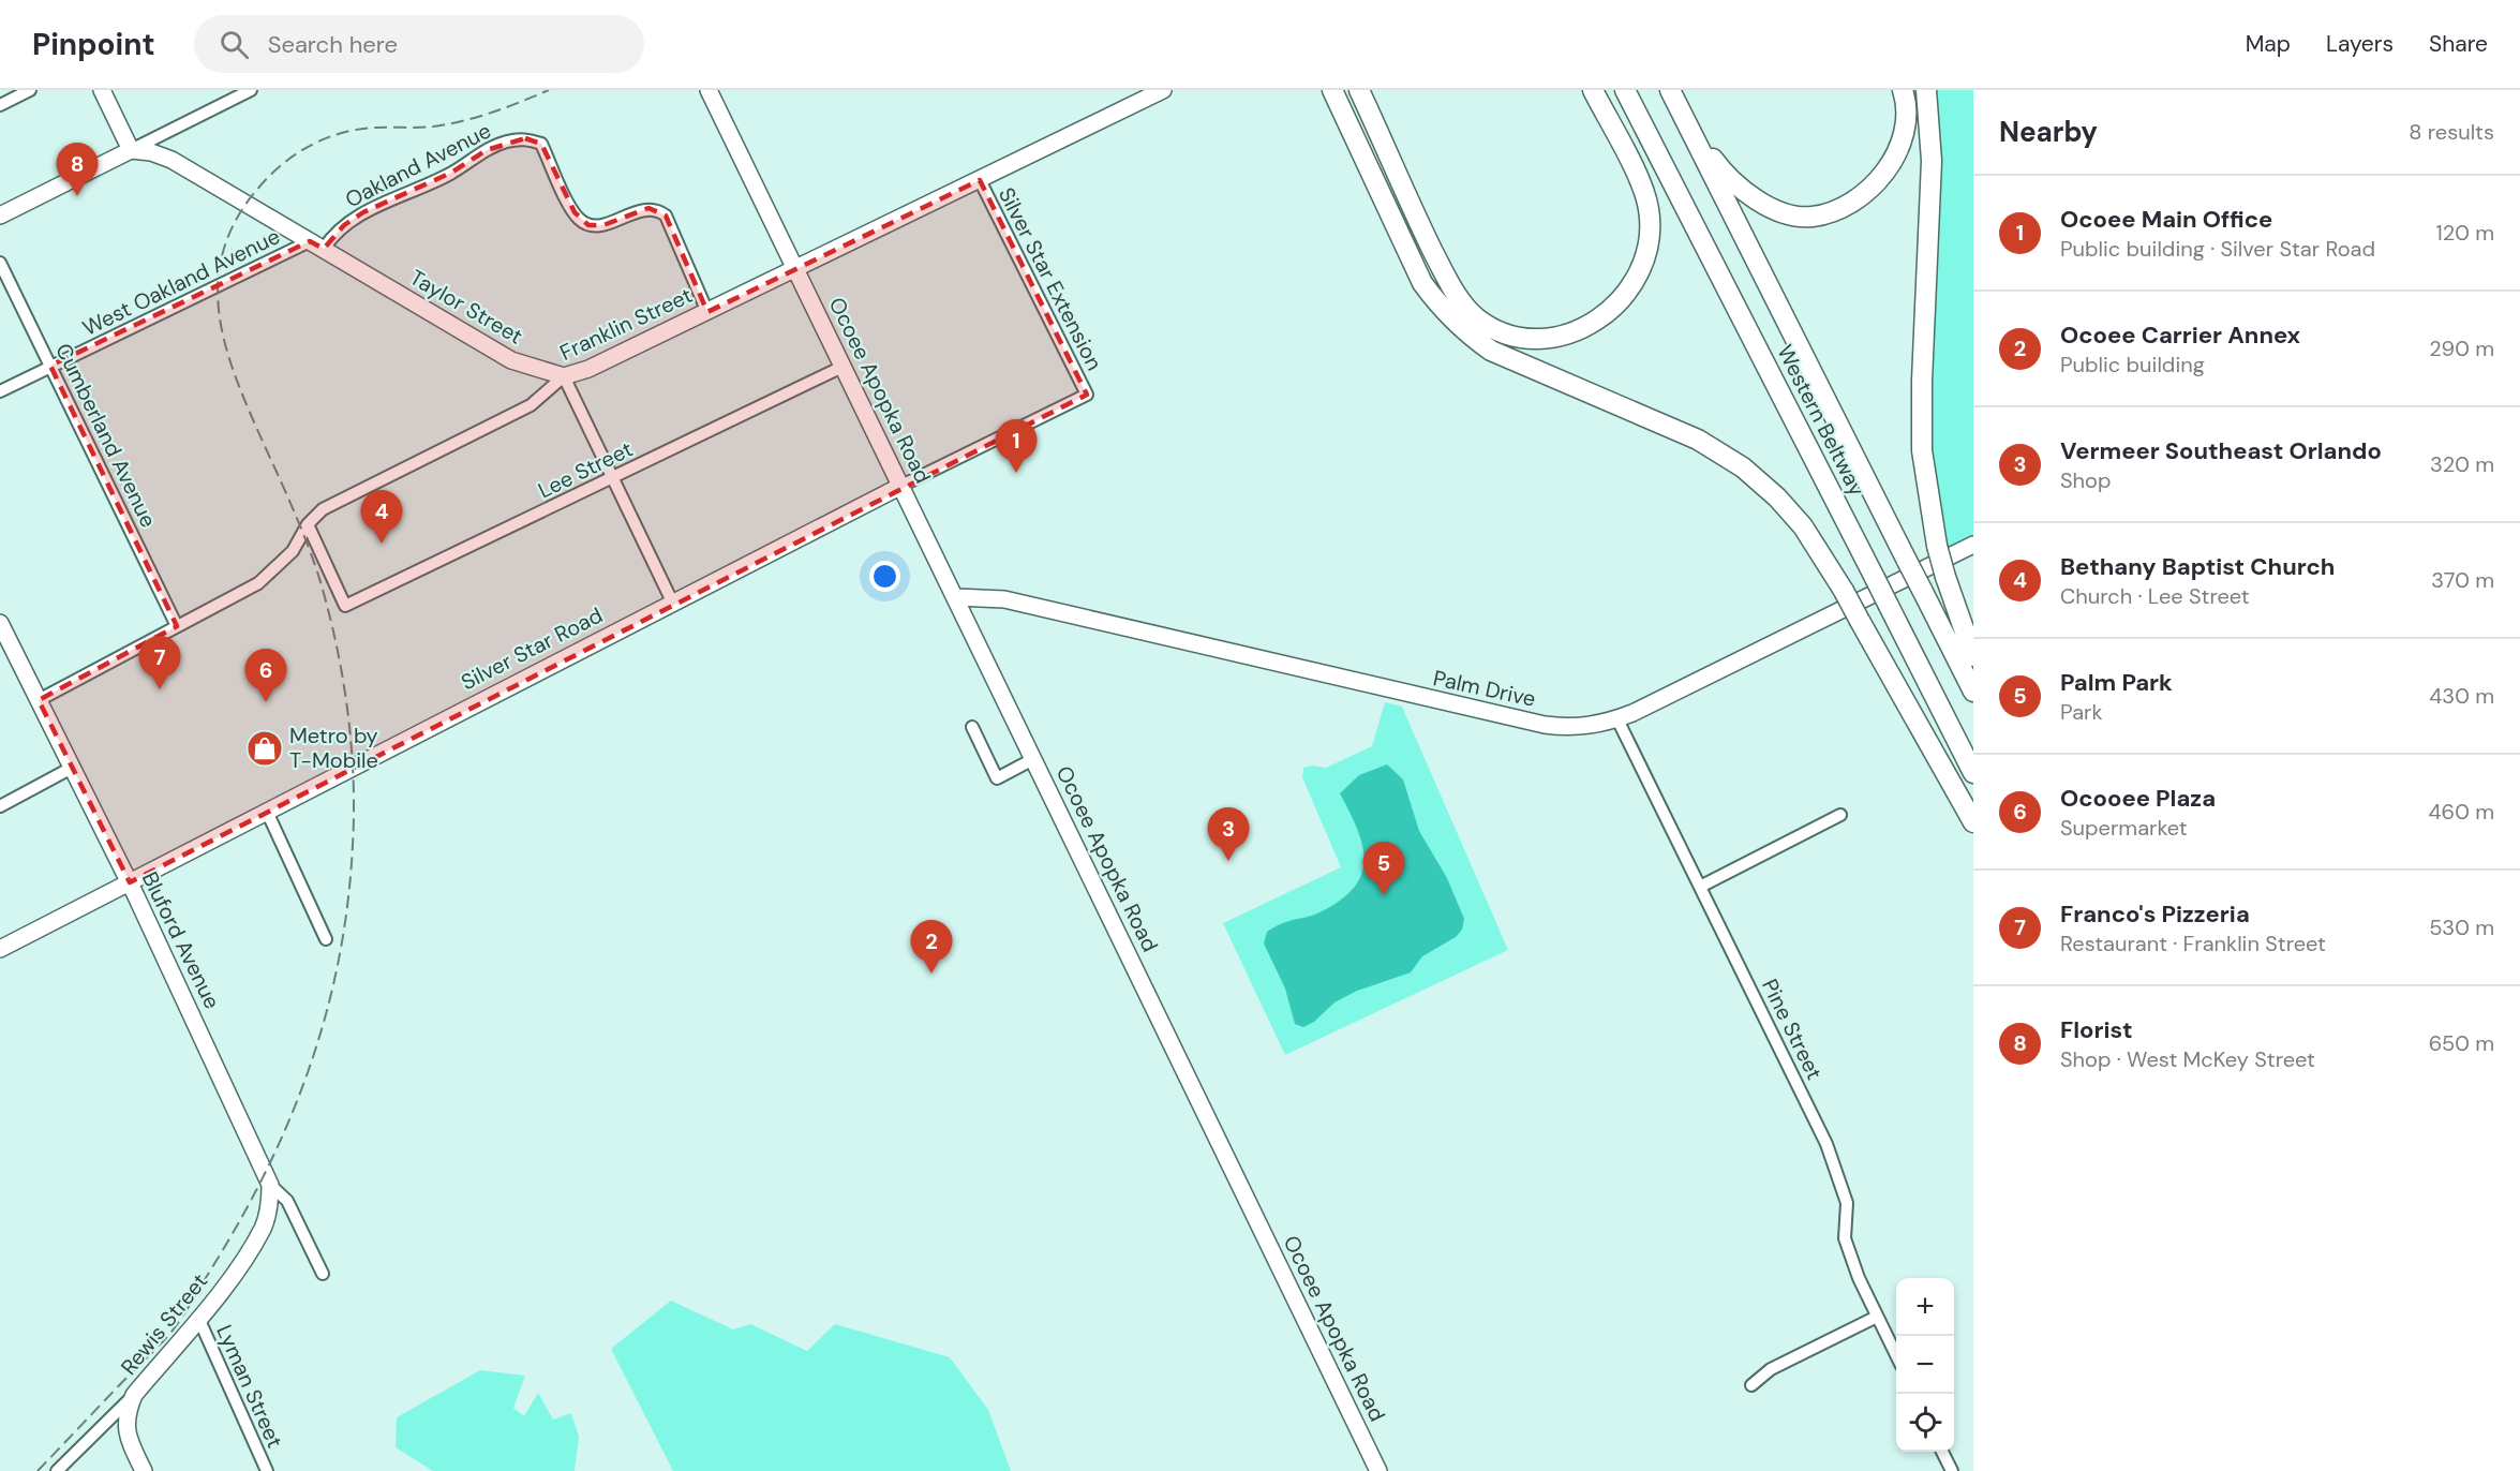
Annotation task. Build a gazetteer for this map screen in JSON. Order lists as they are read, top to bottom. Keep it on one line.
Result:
{"streets":{"highway":["Western Beltway"],"street":["Oakland Avenue","Silver Star Extension","West Oakland Avenue","Taylor Street","Franklin Street","Ocoee Apopka Road","Cumberland Avenue","Lee Street","Silver Star Road","Palm Drive","Bluford Avenue","Pine Street","Rewis Street","Lyman Street"]},"crossings":[["Oakland Avenue","West Oakland Avenue"],["Oakland Avenue","Taylor Street"],["Oakland Avenue","Franklin Street"],["Silver Star Extension","Franklin Street"],["Silver Star Extension","Silver Star Road"],["West Oakland Avenue","Taylor Street"],["West Oakland Avenue","Cumberland Avenue"],["Taylor Street","Franklin Street"],["Franklin Street","Ocoee Apopka Road"],["Franklin Street","Cumberland Avenue"],["Franklin Street","Lee Street"],["Franklin Street","Bluford Avenue"],["Ocoee Apopka Road","Lee Street"],["Ocoee Apopka Road","Silver Star Road"],["Ocoee Apopka Road","Palm Drive"],["Silver Star Road","Bluford Avenue"],["Palm Drive","Pine Street"],["Bluford Avenue","Rewis Street"],["Rewis Street","Lyman Street"]],"places":{"shop":["Metro by T-Mobile"]},"page":{"header":"Pinpoint","search":"Search here","nav":["Map","Layers","Share"],"heading":["Nearby","8 results"],"pins":["8","1","4","7","6","3","5","2"],"list":[{"mark":"1","name":"Ocoee Main Office","note":"Public building · Silver Star Road","value":"120 m"},{"mark":"2","name":"Ocoee Carrier Annex","note":"Public building","value":"290 m"},{"mark":"3","name":"Vermeer Southeast Orlando","note":"Shop","value":"320 m"},{"mark":"4","name":"Bethany Baptist Church","note":"Church · Lee Street","value":"370 m"},{"mark":"5","name":"Palm Park","note":"Park","value":"430 m"},{"mark":"6","name":"Ocooee Plaza","note":"Supermarket","value":"460 m"},{"mark":"7","name":"Franco's Pizzeria","note":"Restaurant · Franklin Street","value":"530 m"},{"mark":"8","name":"Florist","note":"Shop · West McKey Street","value":"650 m"}],"map_buttons":["+","−"]}}
